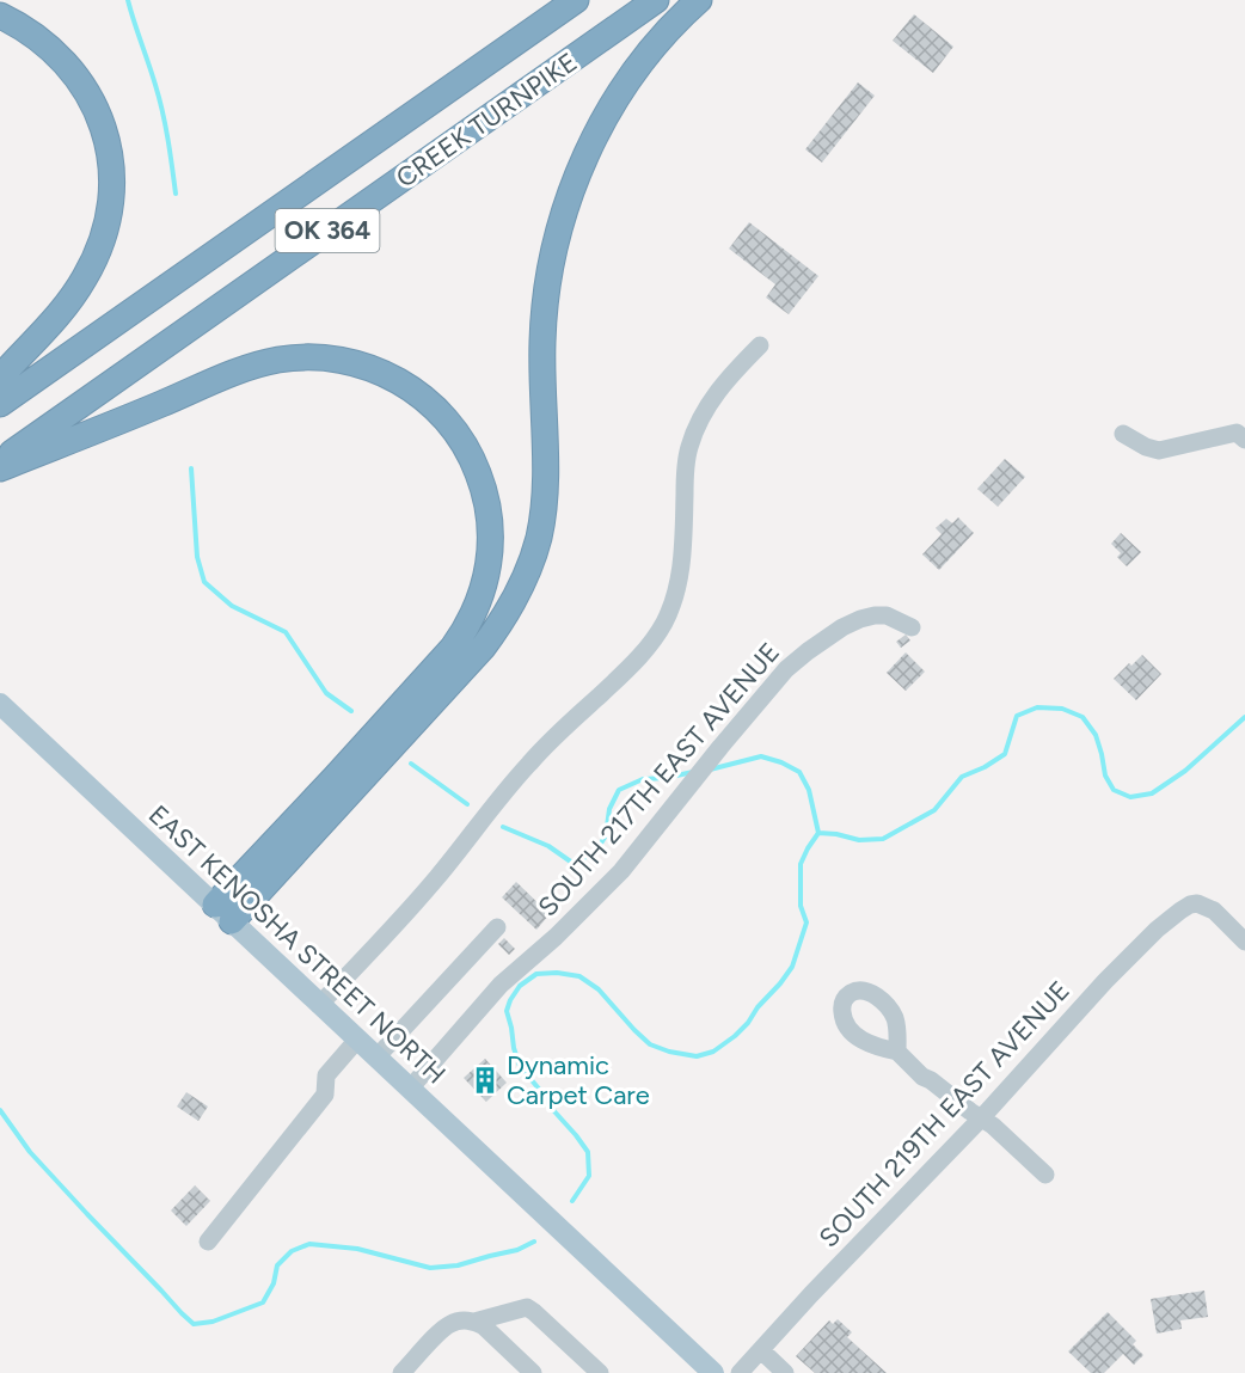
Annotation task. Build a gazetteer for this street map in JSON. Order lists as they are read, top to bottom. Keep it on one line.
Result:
{"streets":{"highway":["CREEK TURNPIKE","OK 364"],"main road":["EAST KENOSHA STREET NORTH"],"street":["SOUTH 217TH EAST AVENUE","SOUTH 219TH EAST AVENUE"]},"crossings":[["SOUTH 217TH EAST AVENUE","EAST KENOSHA STREET NORTH"]],"places":{"building":["Dynamic Carpet Care"]}}
